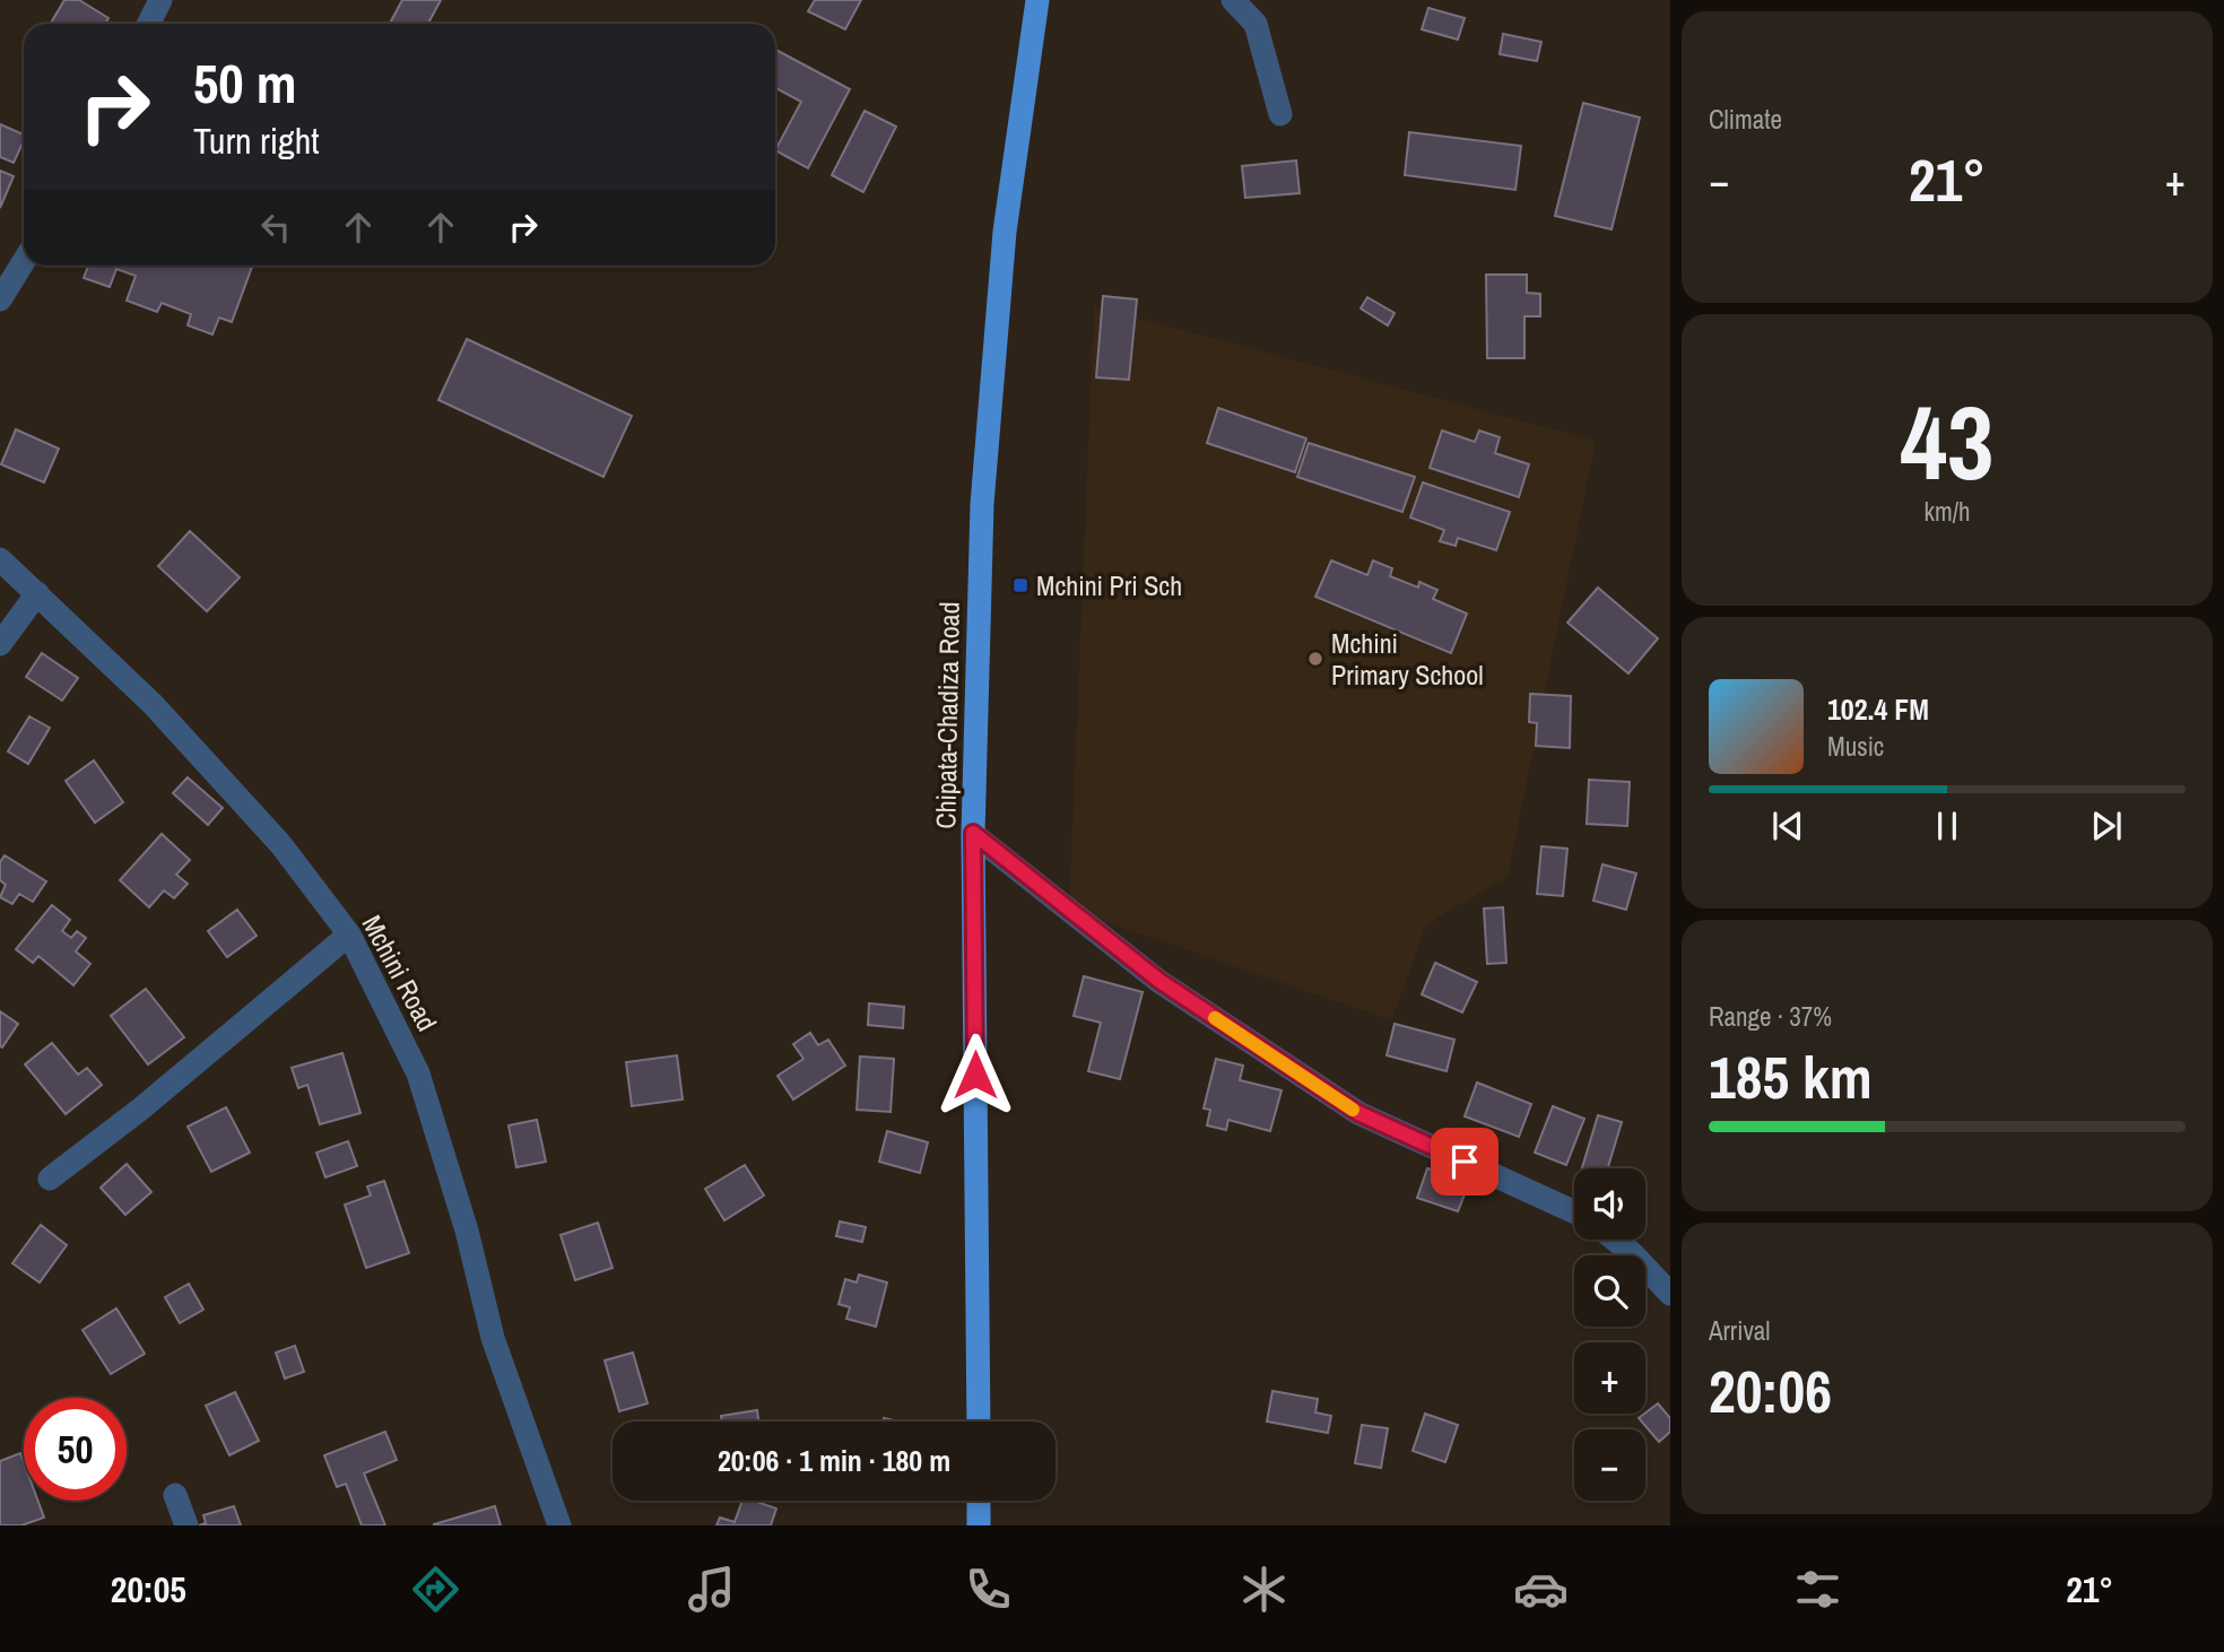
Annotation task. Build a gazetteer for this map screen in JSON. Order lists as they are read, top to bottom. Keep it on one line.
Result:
{"streets":{"main road":["Chipata-Chadiza Road"],"street":["Mchini Road"]},"places":{"transit":["Mchini Pri Sch"],"other":["Mchini Primary School"]},"page":{"tile":["Climate",["43","km/h"],["Range · 37%","185 km"],["Arrival","20:06"]],"turn":["50 m","Turn right"],"heat":["−","21°","+"],"song":["102.4 FM","Music"],"map_buttons":["+","−"],"limit":"50","trip":"20:06 · 1 min · 180 m","tabs":["20:05","21°"]}}
